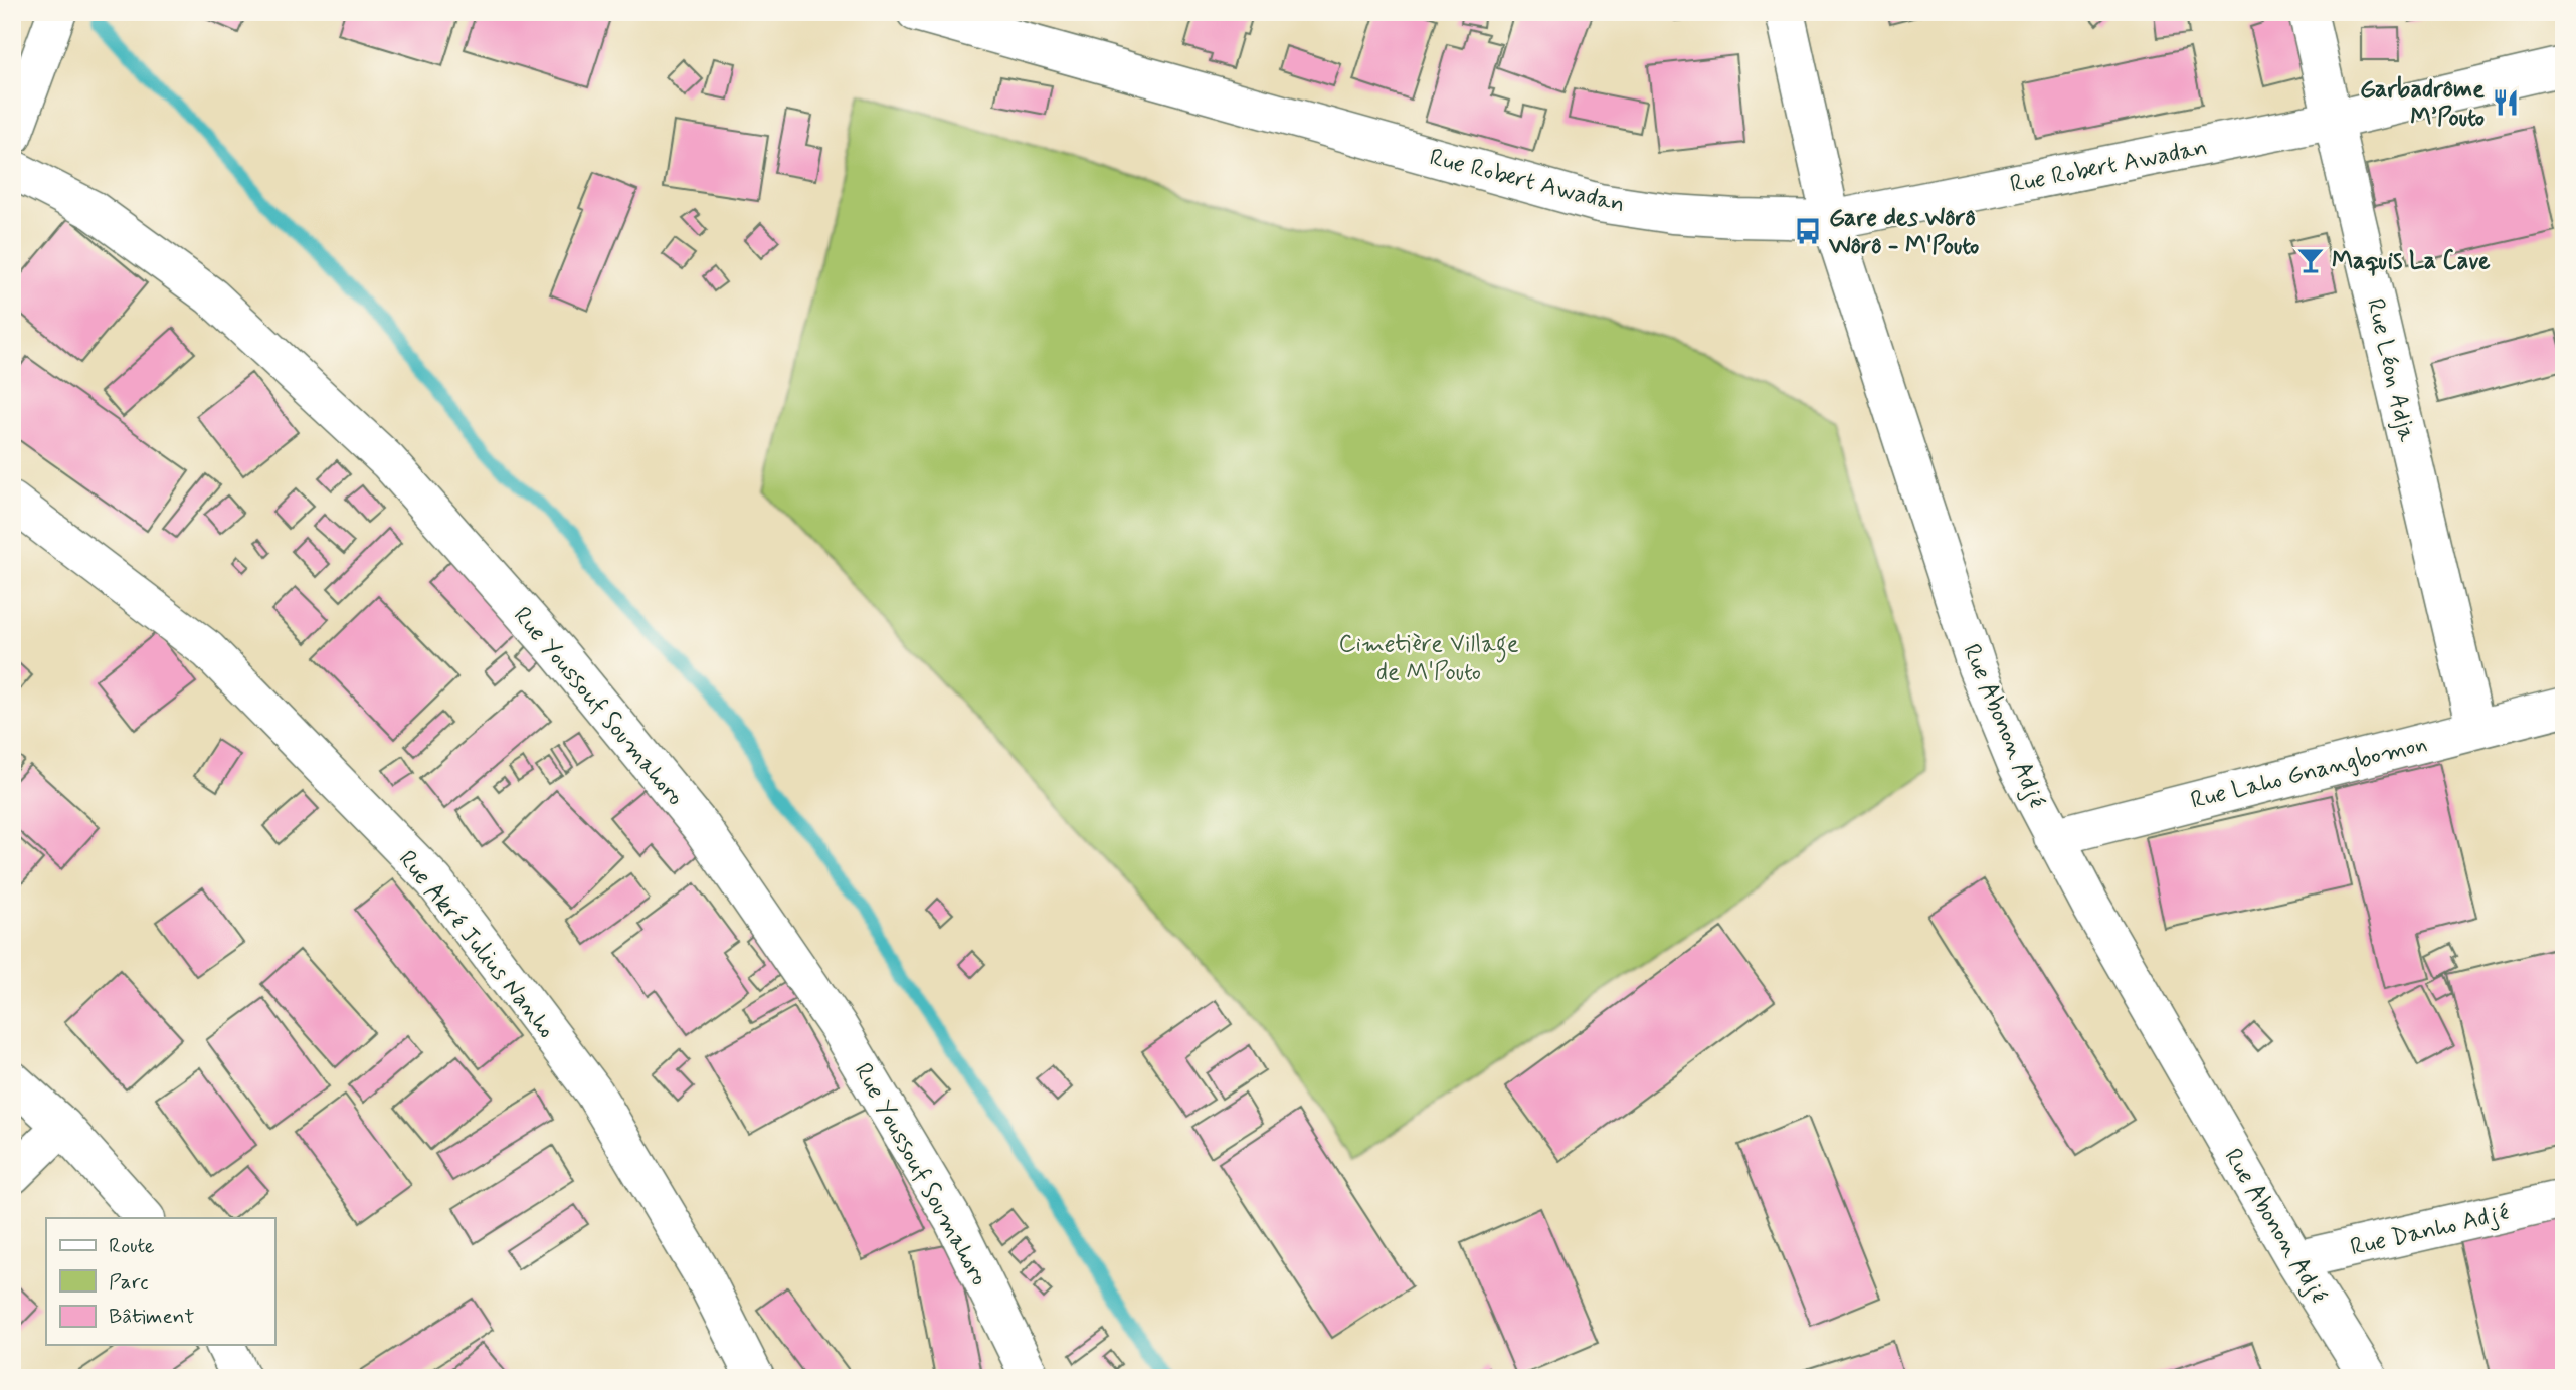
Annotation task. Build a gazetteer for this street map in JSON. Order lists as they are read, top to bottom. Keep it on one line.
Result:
{"streets":{"street":["Rue Robert Awadan","Rue Léon Adja","Rue Youssouf Soumahoro","Rue Abonon Adjé","Rue Laho Gnangbomon","Rue Akré Julius Nanho","Rue Danho Adjé"]},"crossings":[["Rue Robert Awadan","Rue Léon Adja"],["Rue Robert Awadan","Rue Abonon Adjé"],["Rue Léon Adja","Rue Laho Gnangbomon"],["Rue Abonon Adjé","Rue Laho Gnangbomon"],["Rue Abonon Adjé","Rue Danho Adjé"]],"parks":["Cimetière Village de M'Pouto"],"places":{"restaurant":["Garbadrôme M’Pouto"],"bus stop":["Gare des Wôrô Wôrô - M'Pouto"],"bar":["Maquis La Cave"]},"legend":["Route","Parc","Bâtiment"]}
